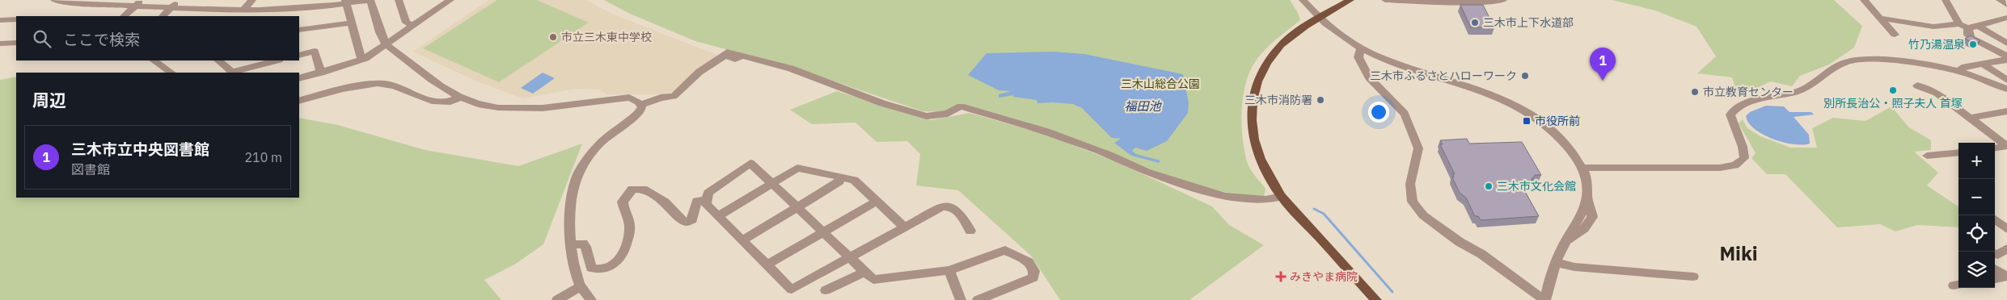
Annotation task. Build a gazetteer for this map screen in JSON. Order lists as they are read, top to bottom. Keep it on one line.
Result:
{"districts":["Miki"],"water":["福田池"],"parks":["三木山総合公園"],"places":{"other":["三木市上下水道部","市立三木東中学校","竹乃湯温泉","三木市ふるさとハローワーク","別所長治公・照子夫人 首塚","市立教育センター","三木市消防署","三木市文化会館"],"transit":["市役所前"],"health":["みきやま病院"]},"page":{"search":"ここで検索","pins":"1","heading":"周辺","list":[{"mark":"1","name":"三木市立中央図書館","note":"図書館","value":"210 m"}],"map_buttons":["+","−"]}}
